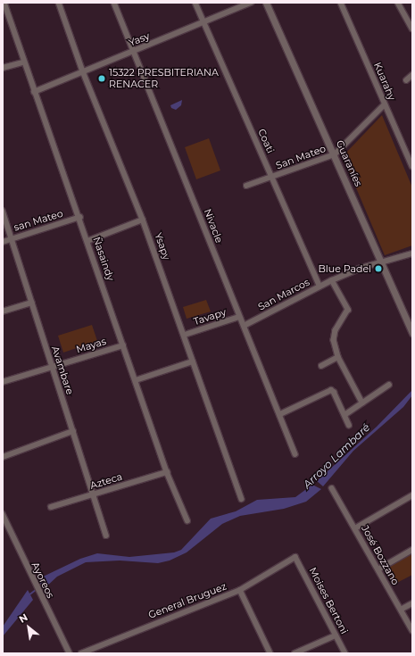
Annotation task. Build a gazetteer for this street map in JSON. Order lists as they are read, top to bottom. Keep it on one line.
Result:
{"streets":{"street":["Yasy","Kuarahy","Coati","San Mateo","Guaraníes","san Mateo","Nivacle","Ysapy","Ñasaindy","San Marcos","Tavapy","Mayas","Avambare","Azteca","José Bozzano","Ayoreos","General Bruguez","Moises Bertoni"]},"crossings":[["Yasy","Coati"],["Yasy","Nivacle"],["Yasy","Ysapy"],["Yasy","Ñasaindy"],["Kuarahy","San Mateo"],["Coati","San Mateo"],["Coati","San Marcos"],["San Mateo","Guaraníes"],["Guaraníes","San Marcos"],["san Mateo","Ñasaindy"],["san Mateo","Avambare"],["Nivacle","San Marcos"],["Nivacle","Tavapy"],["Ysapy","Tavapy"],["Ñasaindy","Mayas"],["Ñasaindy","Azteca"],["Mayas","Avambare"],["Avambare","Azteca"],["General Bruguez","Moises Bertoni"]],"water":["Arroyo Lambaré"],"places":["15322 PRESBITERIANA RENACER","Blue Padel"],"north":"top left"}
